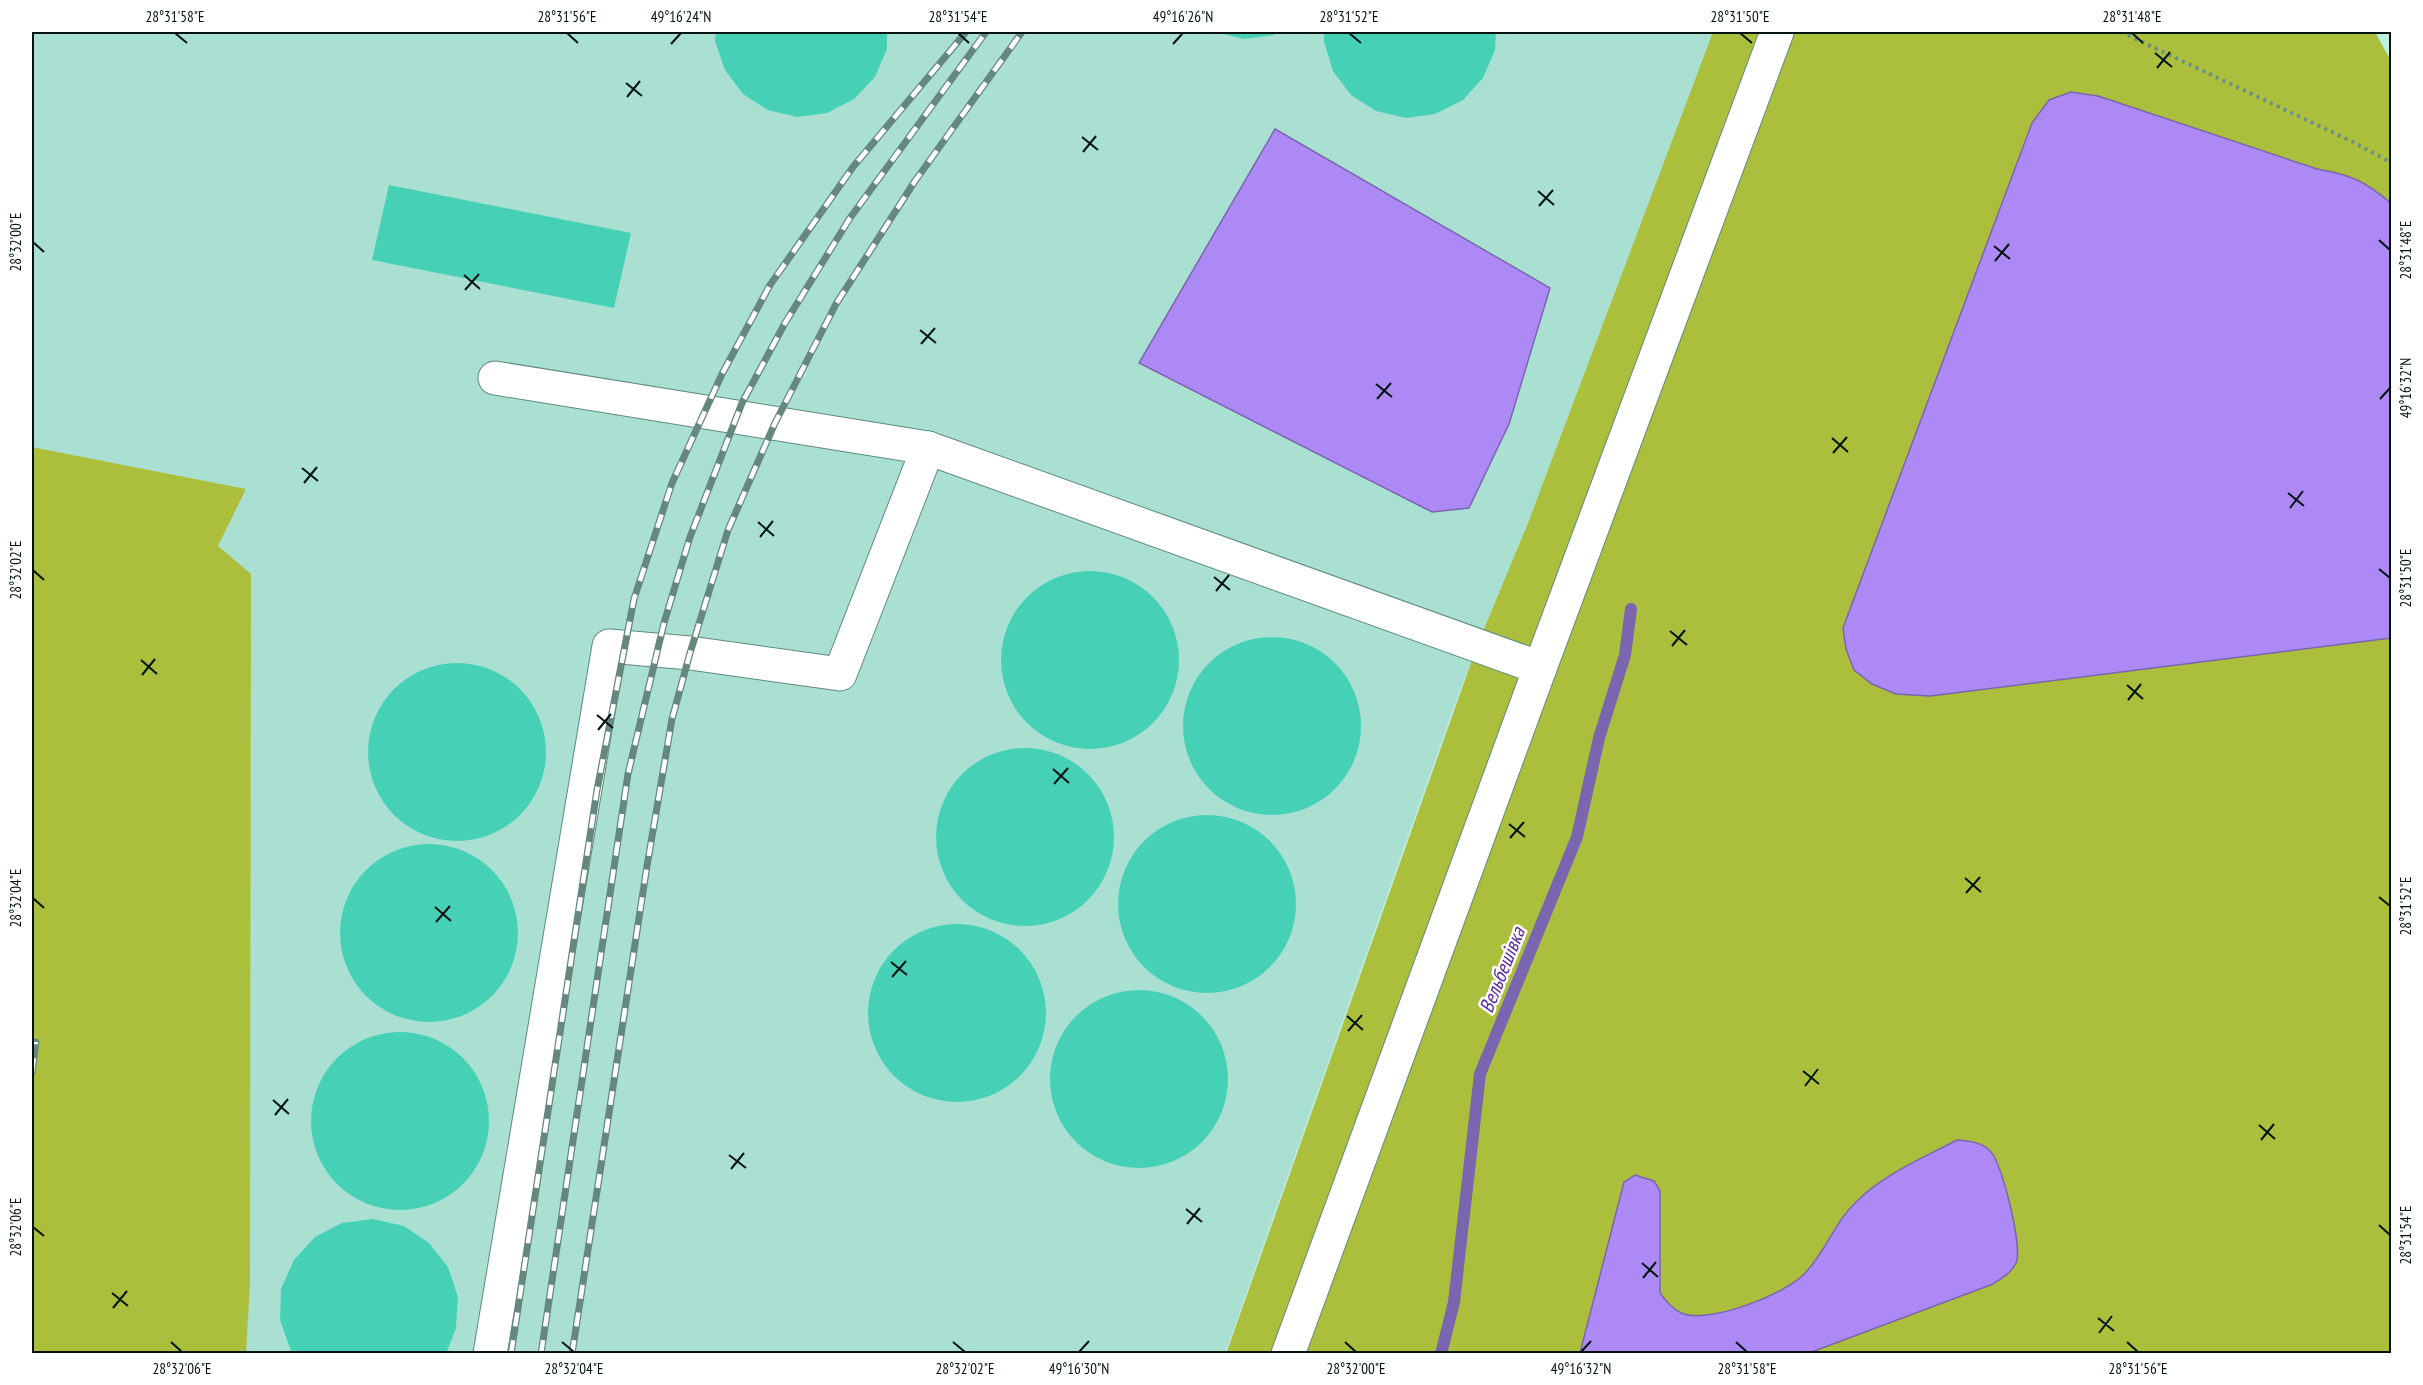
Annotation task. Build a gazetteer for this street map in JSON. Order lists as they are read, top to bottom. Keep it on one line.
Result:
{"water":["Вельбешівка"],"coordinates":["28°31'58\"E","28°31'56\"E","49°16'24\"N","28°31'54\"E","49°16'26\"N","28°31'52\"E","28°31'50\"E","28°31'48\"E","28°32'00\"E","49°16'32\"N","28°32'02\"E","28°32'04\"E","28°32'06\"E","49°16'30\"N"]}
